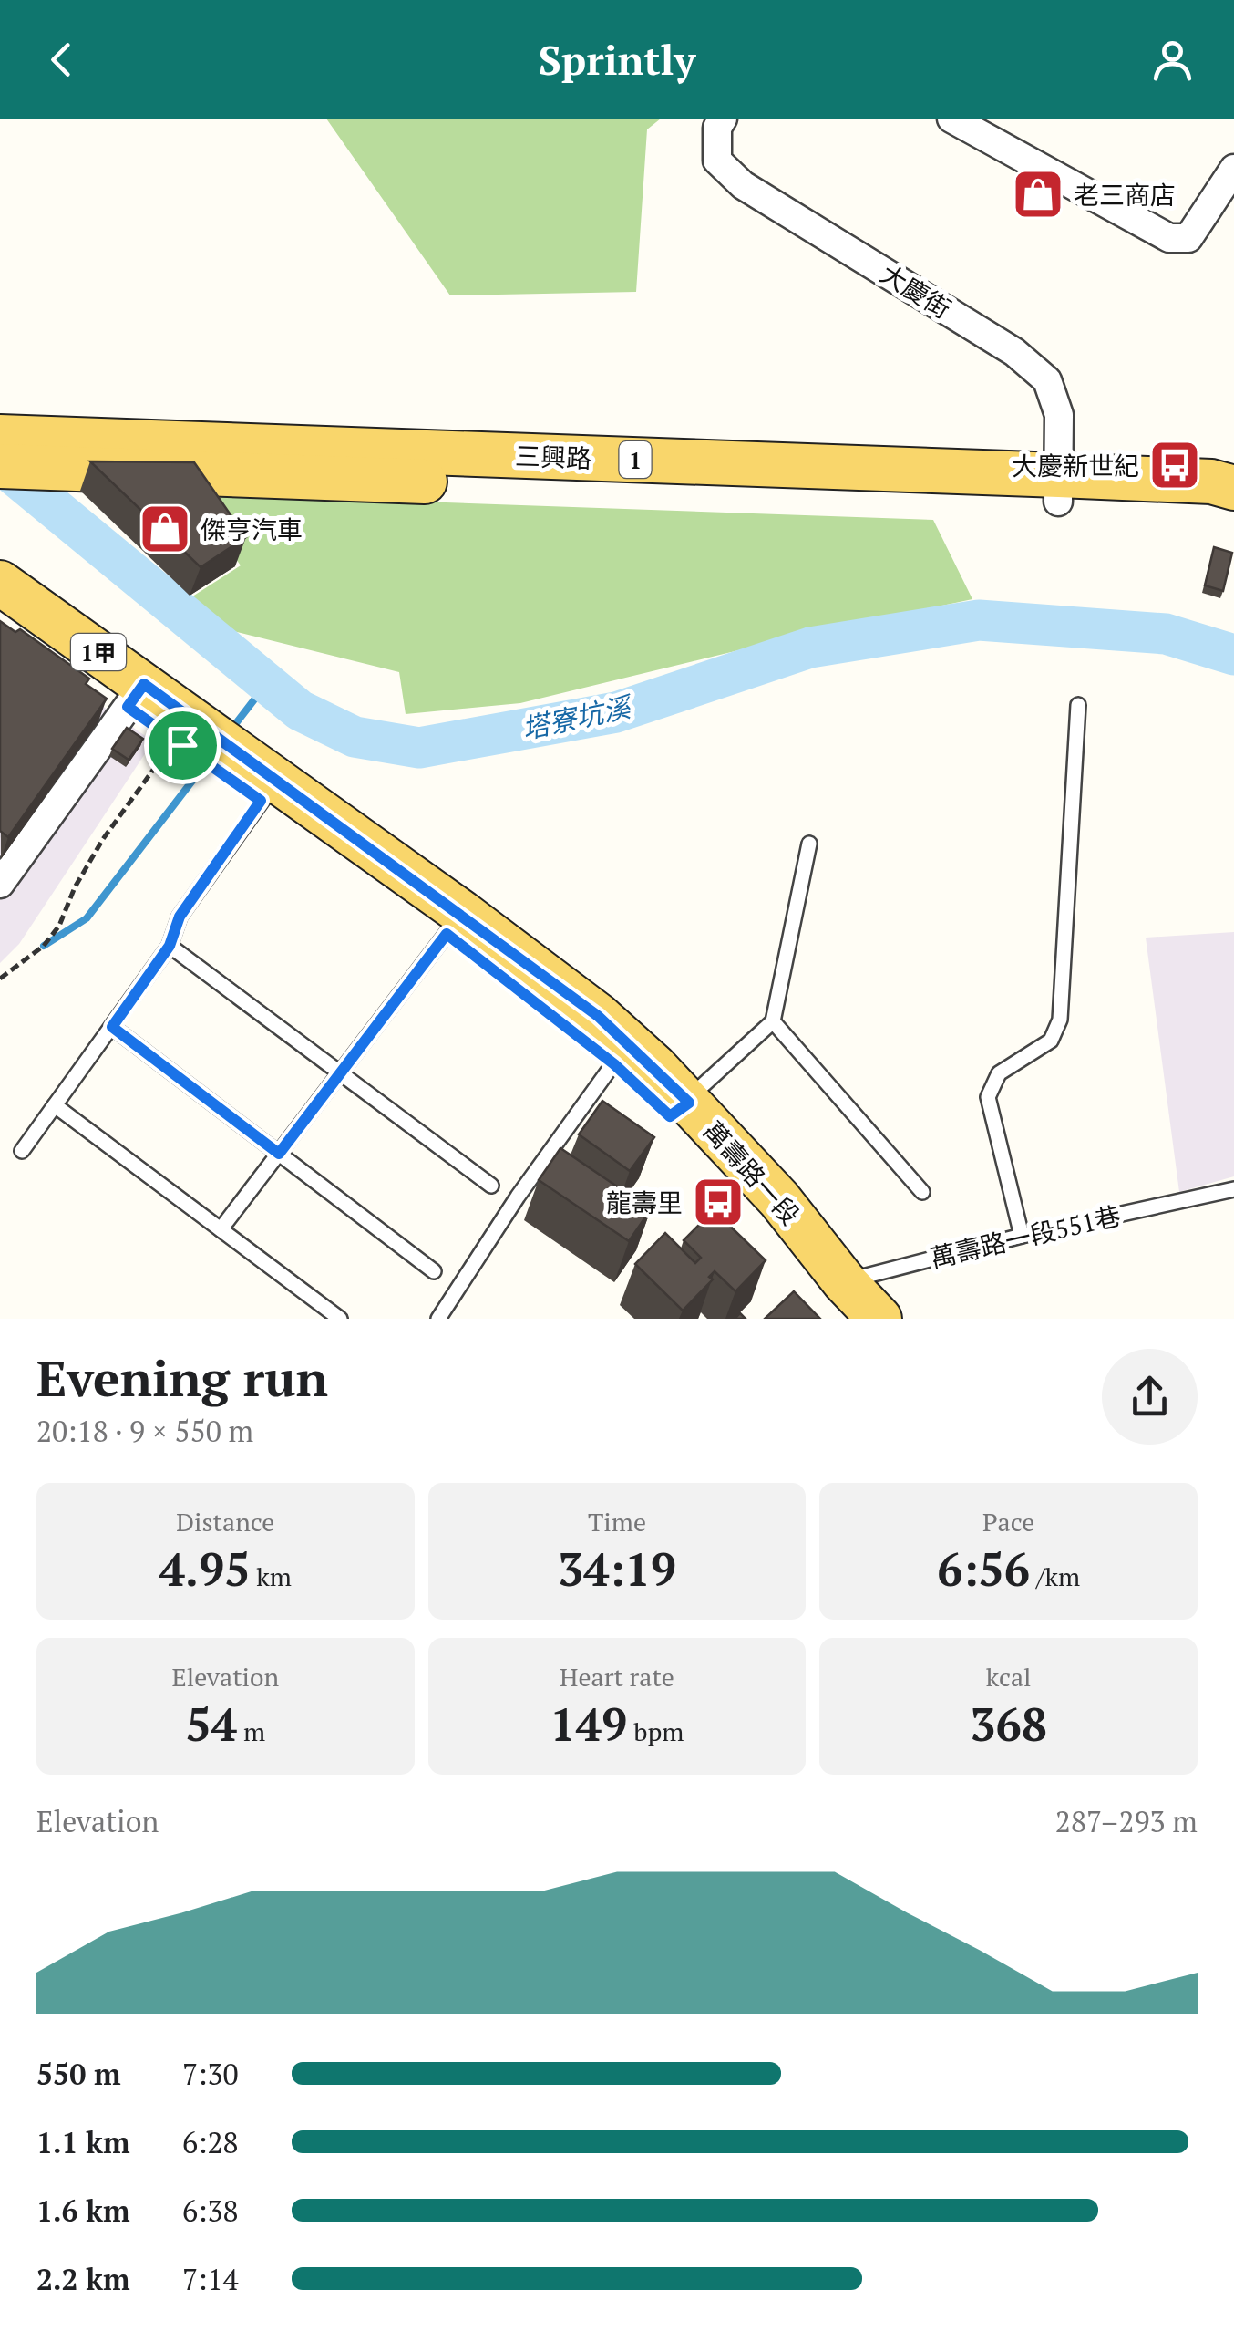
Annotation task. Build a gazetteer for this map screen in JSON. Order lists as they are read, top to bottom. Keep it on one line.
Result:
{"streets":{"main road":["三興路","1","1甲","萬壽路一段"],"street":["大慶街"],"lane":["萬壽路一段551巷"]},"crossings":[["大慶街","三興路"],["萬壽路一段","萬壽路一段551巷"]],"water":["塔寮坑溪"],"places":{"shop":["老三商店","傑亨汽車"],"bus stop":["大慶新世紀","龍壽里"]},"page":{"header":"Sprintly","heading":["Evening run","20:18 · 9 × 550 m"],"stats":[["Distance","4.95 km"],["Time","34:19"],["Pace","6:56 /km"],["Elevation","54 m"],["Heart rate","149 bpm"],["kcal","368"]],"chart":["Elevation","287–293 m"],"list":[{"name":"550 m","note":"7:30"},{"name":"1.1 km","note":"6:28"},{"name":"1.6 km","note":"6:38"},{"name":"2.2 km","note":"7:14"}]}}
